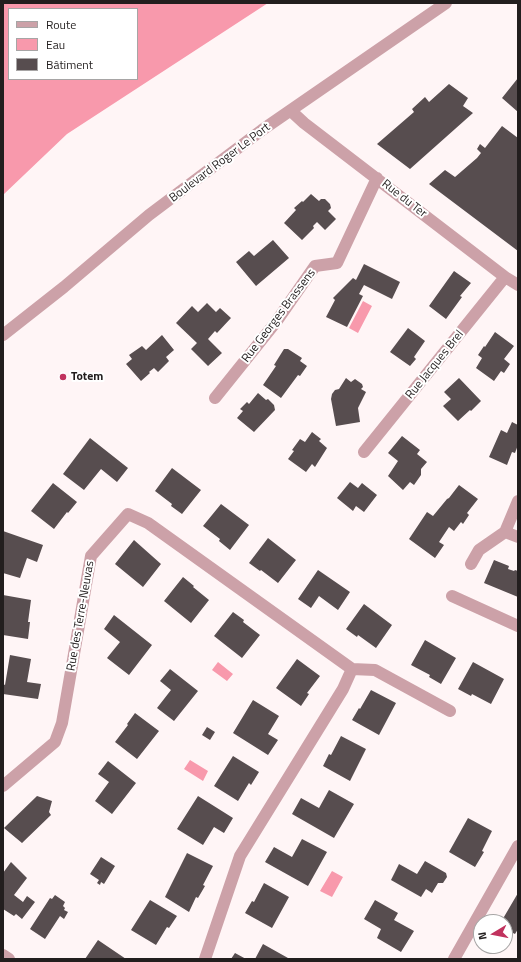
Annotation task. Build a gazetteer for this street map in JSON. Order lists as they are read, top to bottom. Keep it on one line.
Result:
{"streets":{"street":["Boulevard Roger Le Port","Rue du Ter","Rue Georges Brassens","Rue Jacques Brel","Rue des Terre-Neuvas"]},"crossings":[["Boulevard Roger Le Port","Rue du Ter"],["Rue du Ter","Rue Georges Brassens"],["Rue du Ter","Rue Jacques Brel"]],"places":["Totem"],"legend":["Route","Eau","Bâtiment"],"north":"left"}
